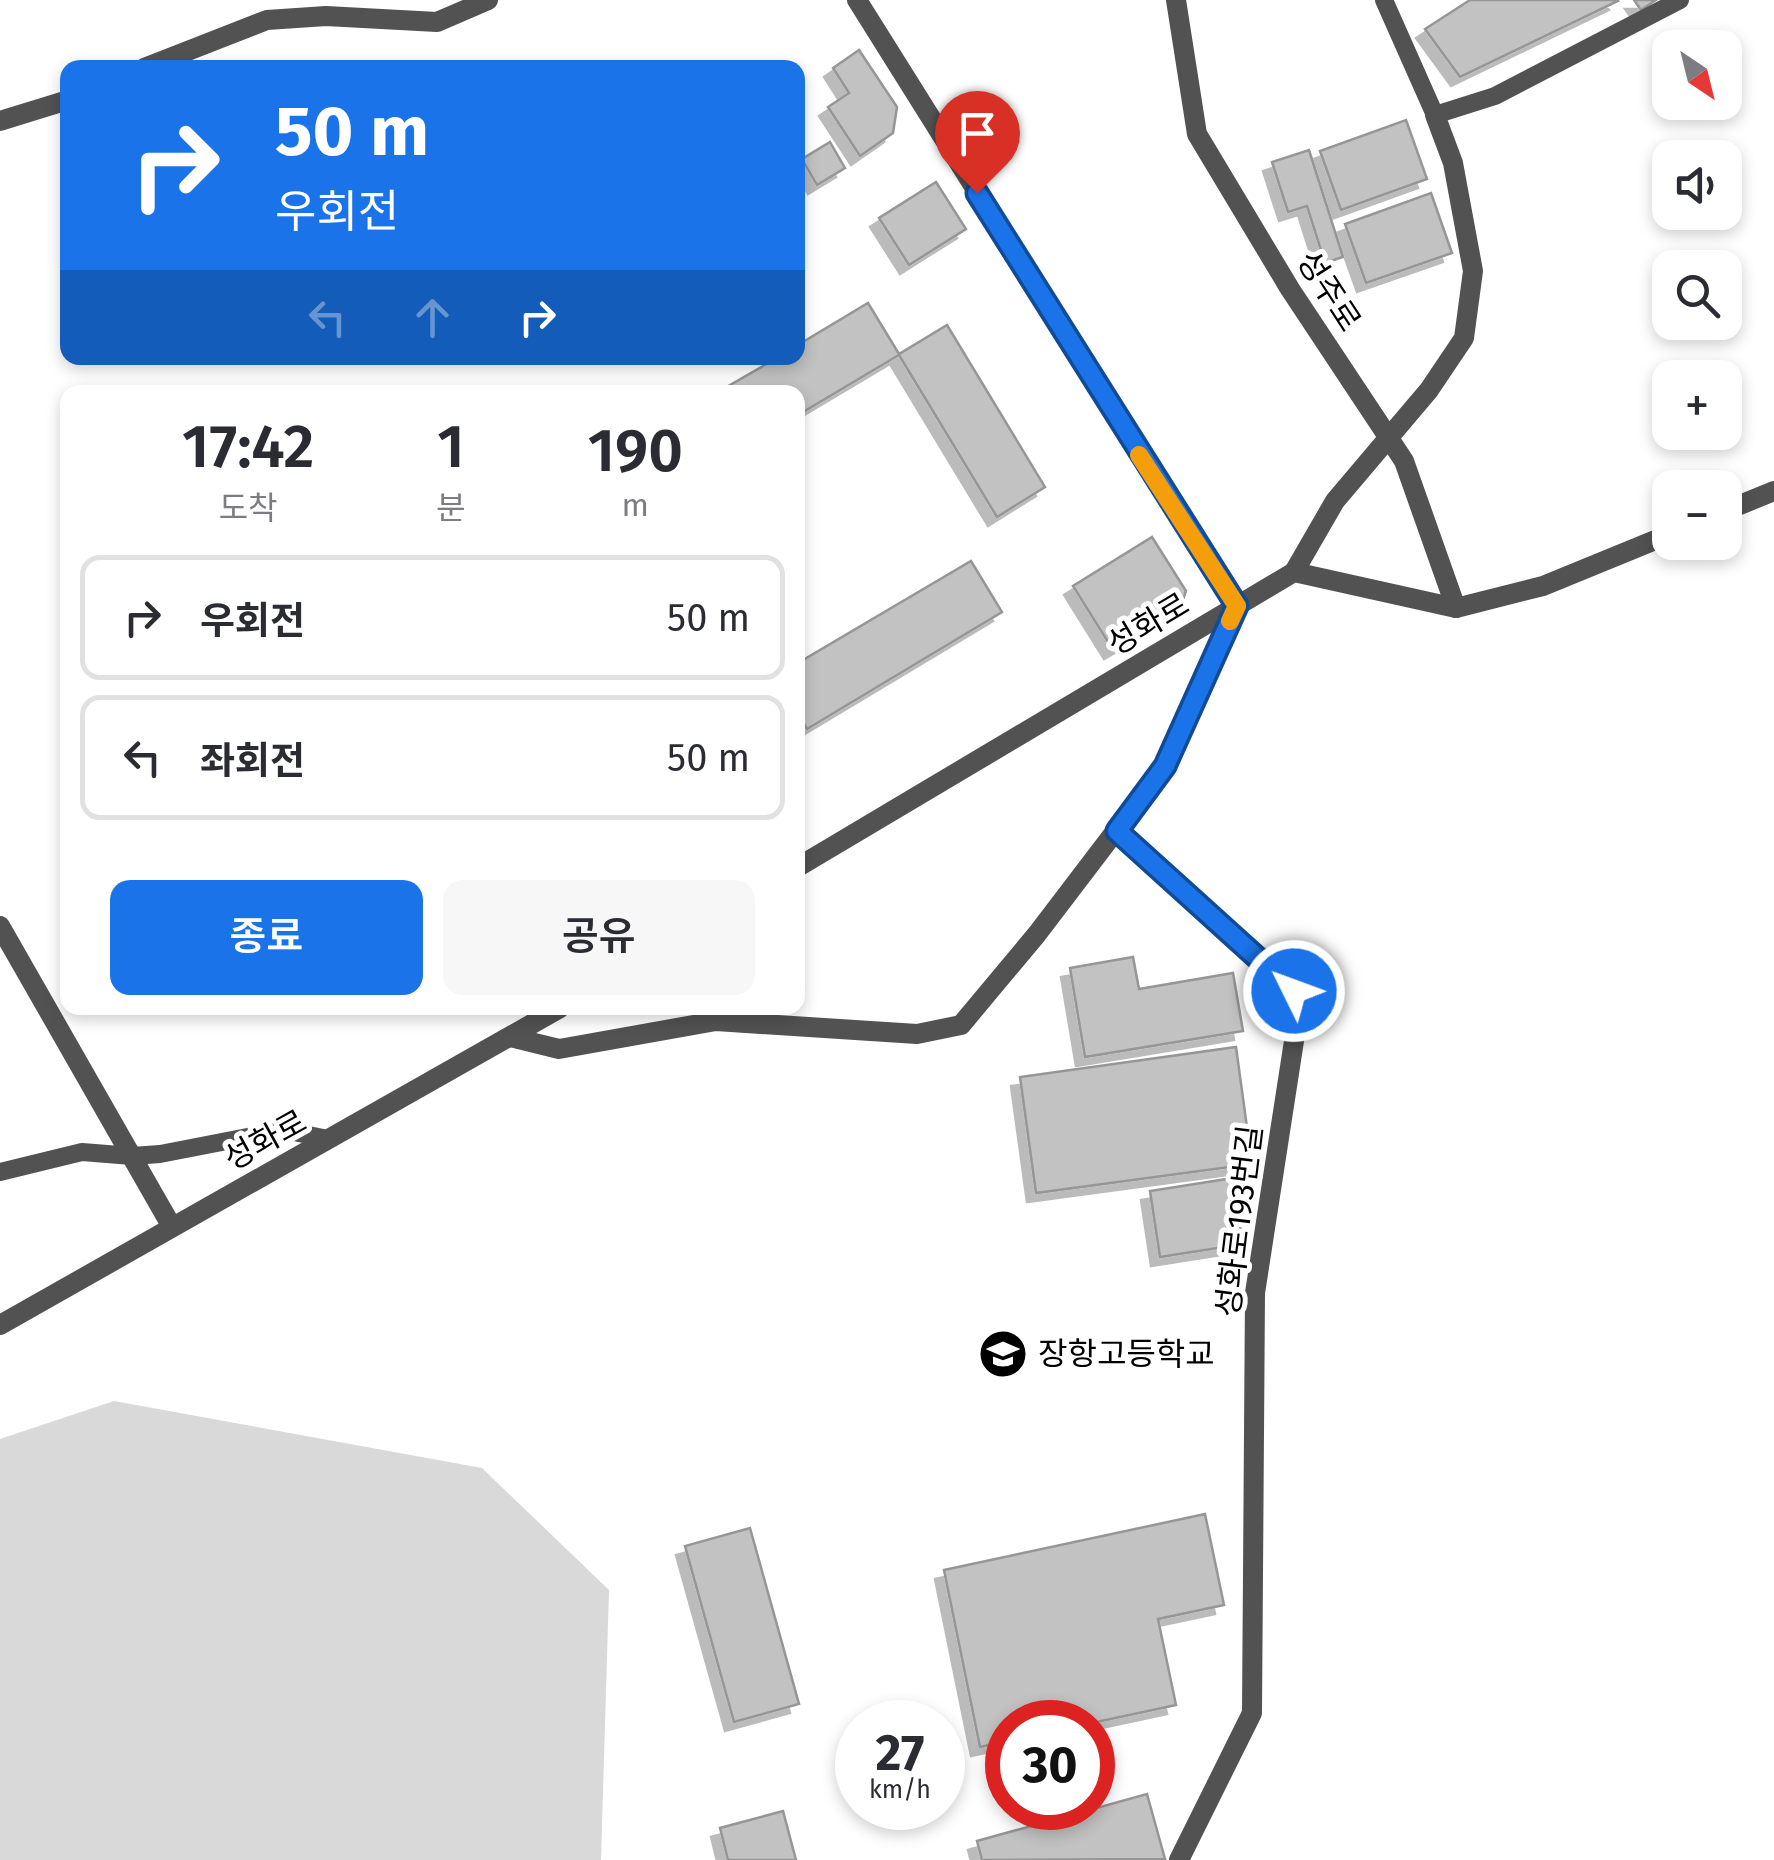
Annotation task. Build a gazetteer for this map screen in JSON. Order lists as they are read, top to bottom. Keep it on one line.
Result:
{"streets":{"street":["성주로","성화로","성화로193번길"]},"places":{"school or university":["장항고등학교"]},"north":"bottom right","page":{"map_buttons":["+","−"],"turn":["50 m","우회전"],"eta":["17:42","도착","1","분","190","m"],"list":[{"name":"우회전","value":"50 m"},{"name":"좌회전","value":"50 m"}],"buttons":["종료","공유"],"speed":"27 km/h","limit":"30"}}
